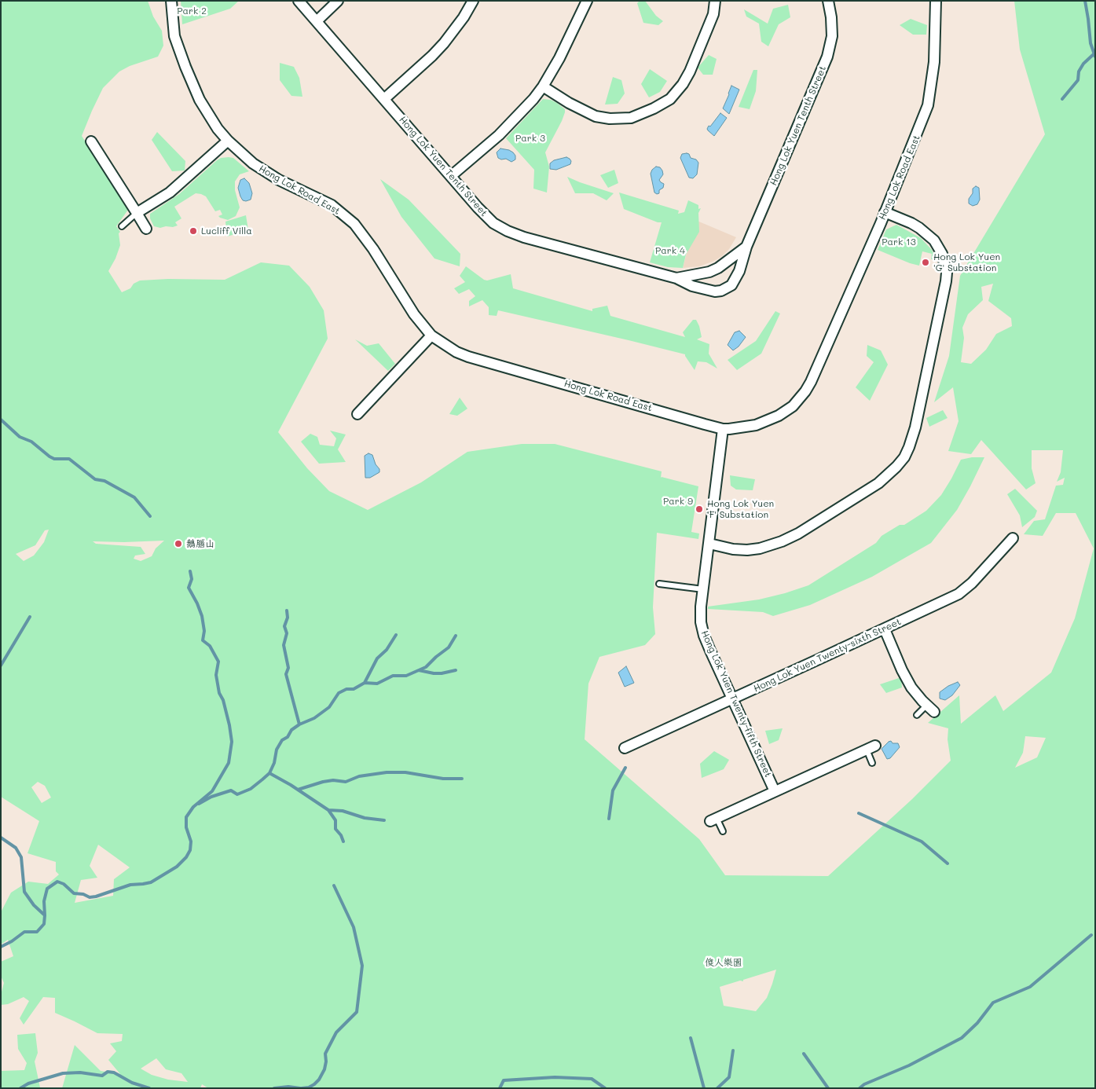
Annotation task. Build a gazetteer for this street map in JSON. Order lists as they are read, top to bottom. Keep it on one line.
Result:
{"streets":{"street":["Hong Lok Yuen Tenth Street","Hong Lok Road East","Hong Lok Yuen Twenty-sixth Street","Hong Lok Yuen Twenty-fifth Street"]},"crossings":[["Hong Lok Road East","Hong Lok Yuen Twenty-fifth Street"],["Hong Lok Yuen Twenty-sixth Street","Hong Lok Yuen Twenty-fifth Street"]],"parks":["Park 2","Park 3","Park 13","Park 4","Park 9","傻人樂園"],"places":["Lucliff Villa","Hong Lok Yuen 'G' Substation","Hong Lok Yuen 'F' Substation","鵝腦山"]}
